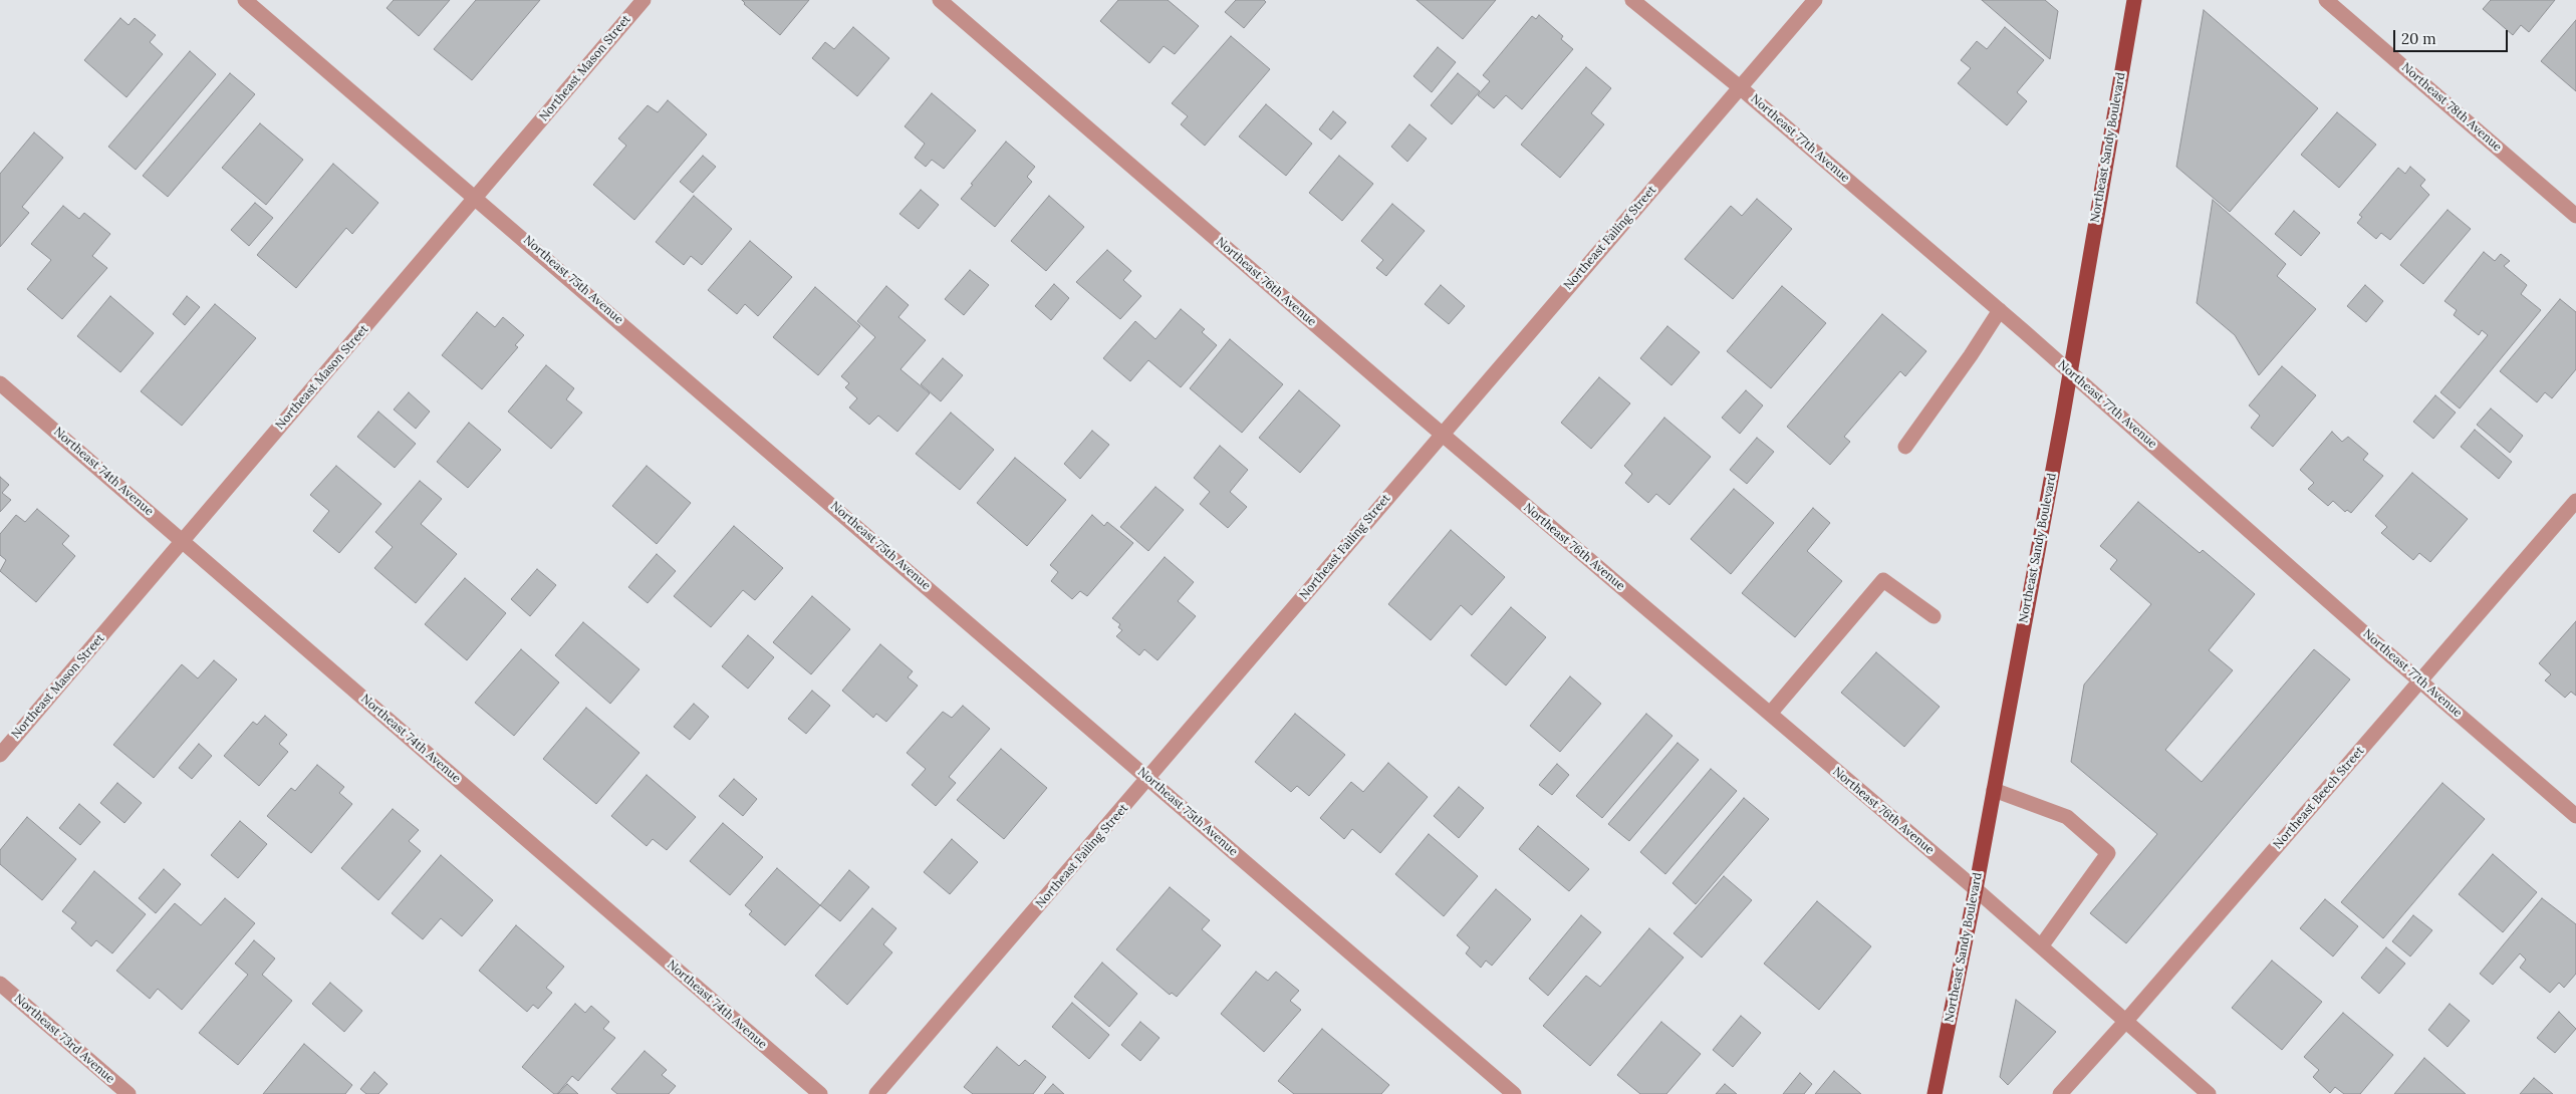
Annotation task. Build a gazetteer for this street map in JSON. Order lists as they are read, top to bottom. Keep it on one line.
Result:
{"streets":{"main road":["Northeast Sandy Boulevard"],"street":["Northeast Mason Street","Northeast 78th Avenue","Northeast 77th Avenue","Northeast Failing Street","Northeast 75th Avenue","Northeast 76th Avenue","Northeast 74th Avenue","Northeast Beech Street","Northeast 73rd Avenue"]},"crossings":[["Northeast Mason Street","Northeast 75th Avenue"],["Northeast Mason Street","Northeast 74th Avenue"],["Northeast 77th Avenue","Northeast Sandy Boulevard"],["Northeast 77th Avenue","Northeast Failing Street"],["Northeast 77th Avenue","Northeast Beech Street"],["Northeast Sandy Boulevard","Northeast 76th Avenue"],["Northeast Failing Street","Northeast 75th Avenue"],["Northeast Failing Street","Northeast 76th Avenue"],["Northeast 76th Avenue","Northeast Beech Street"]],"scale_bar":"20 m"}
